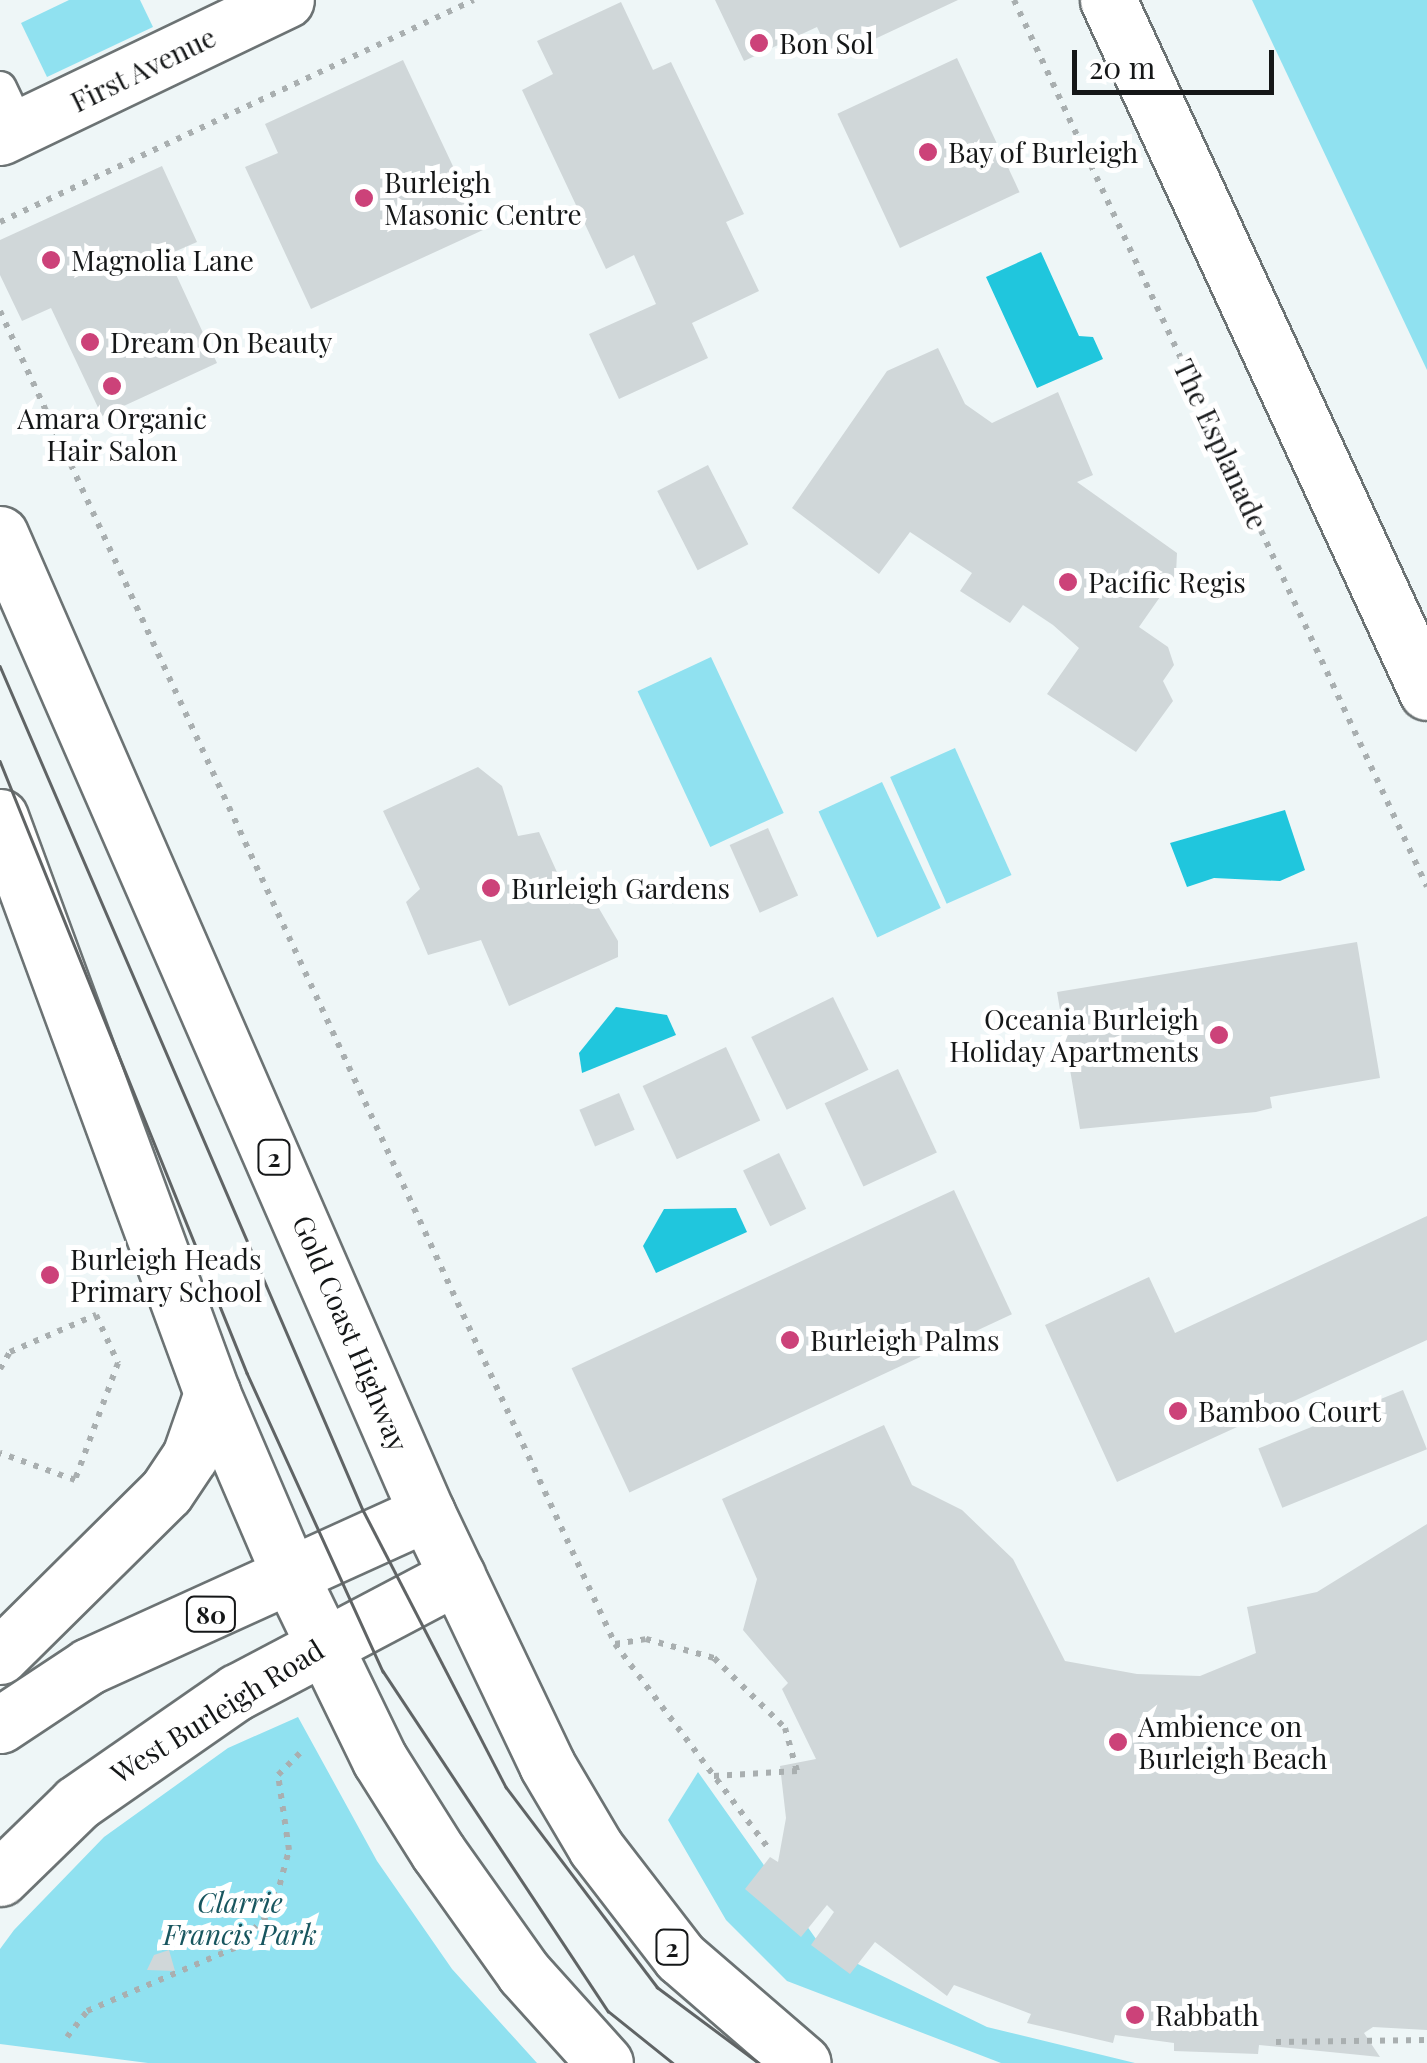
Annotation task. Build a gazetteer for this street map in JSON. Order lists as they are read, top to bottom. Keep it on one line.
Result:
{"streets":{"main road":["First Avenue","2","Gold Coast Highway","80","West Burleigh Road"],"path":["The Esplanade"]},"crossings":[["Gold Coast Highway","80"],["Gold Coast Highway","West Burleigh Road"]],"parks":["Clarrie Francis Park"],"places":["Bon Sol","Bay of Burleigh","Burleigh Masonic Centre","Magnolia Lane","Dream On Beauty","Amara Organic Hair Salon","Pacific Regis","Burleigh Gardens","Oceania Burleigh Holiday Apartments","Burleigh Heads Primary School","Burleigh Palms","Bamboo Court","Ambience on Burleigh Beach","Rabbath"],"scale_bar":"20 m"}
